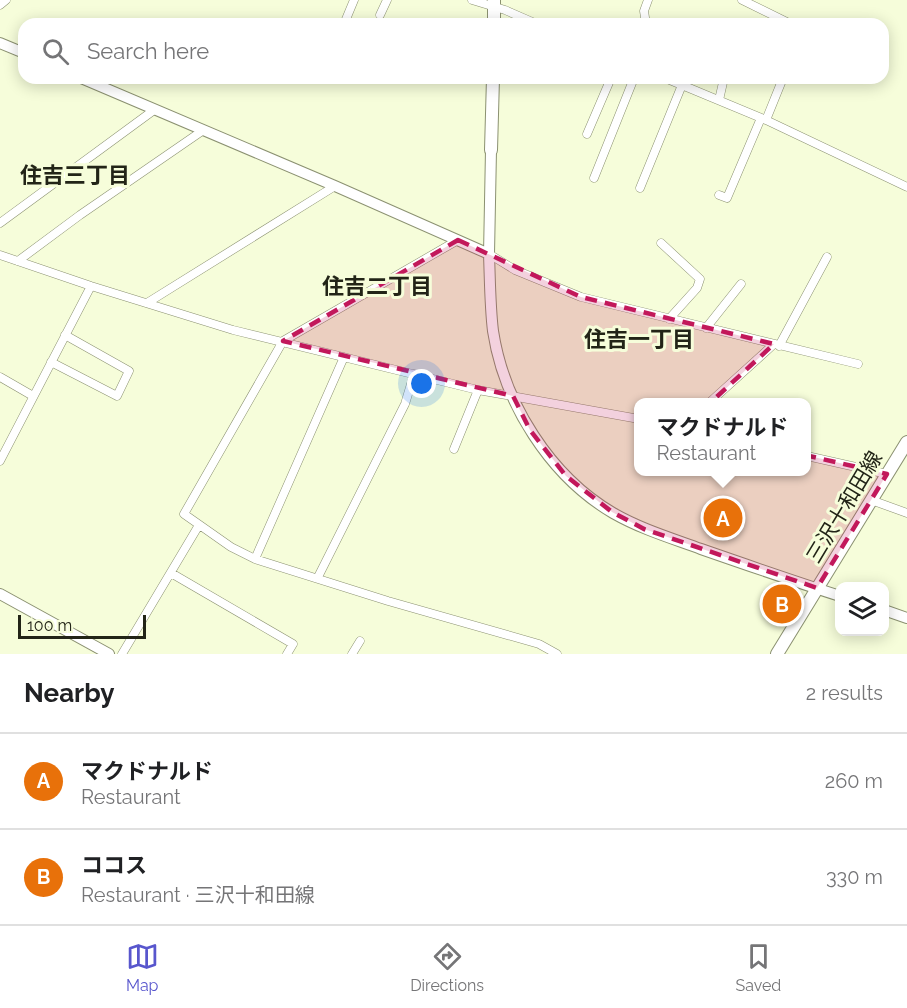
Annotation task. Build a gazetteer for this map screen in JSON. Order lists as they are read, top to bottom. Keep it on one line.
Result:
{"streets":{"main road":["三沢十和田線"]},"districts":["住吉三丁目","住吉二丁目","住吉一丁目"],"scale_bar":"100 m","page":{"search":"Search here","popup":["マクドナルド","Restaurant"],"pins":["A","B"],"scale":"100 m","heading":["Nearby","2 results"],"list":[{"mark":"A","name":"マクドナルド","note":"Restaurant","value":"260 m"},{"mark":"B","name":"ココス","note":"Restaurant · 三沢十和田線","value":"330 m"}],"nav":["Map","Directions","Saved"]}}
